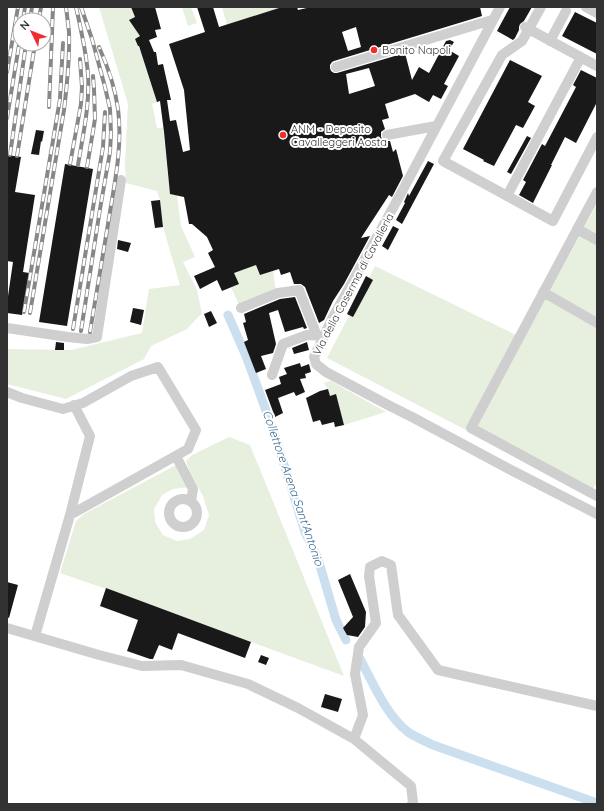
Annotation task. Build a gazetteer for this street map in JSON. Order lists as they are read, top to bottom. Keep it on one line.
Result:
{"streets":{"street":["Via della Caserma di Cavalleria"]},"water":["Collettore Arena Sant'Antonio"],"places":["Bonito Napoli","ANM - Deposito Cavalleggeri Aosta"],"north":"top left"}
